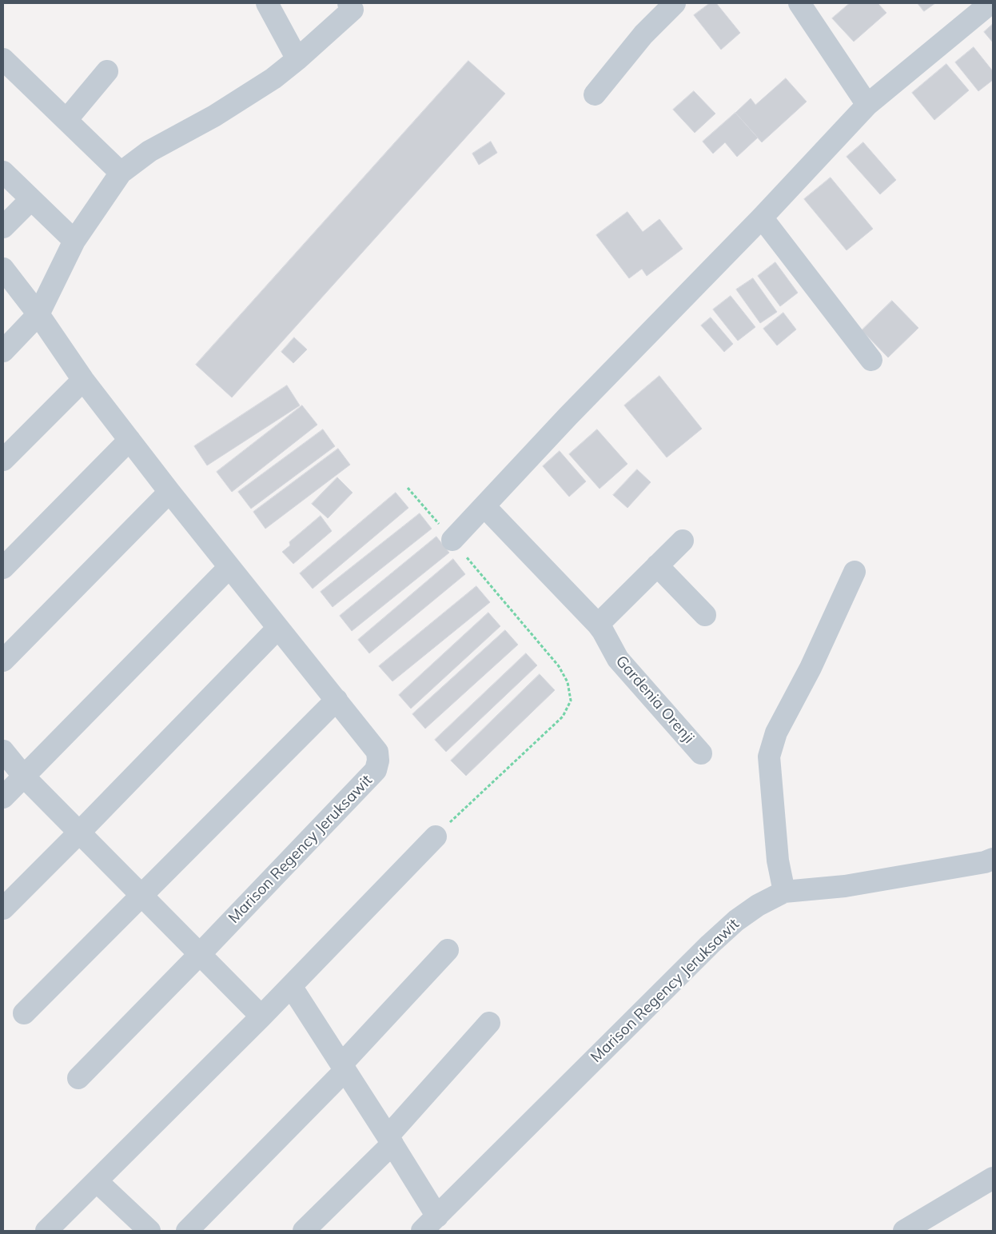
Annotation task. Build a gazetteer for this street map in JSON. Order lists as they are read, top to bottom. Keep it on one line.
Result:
{"streets":{"street":["Gardenia Orenji","Marison Regency Jeruksawit"]}}
